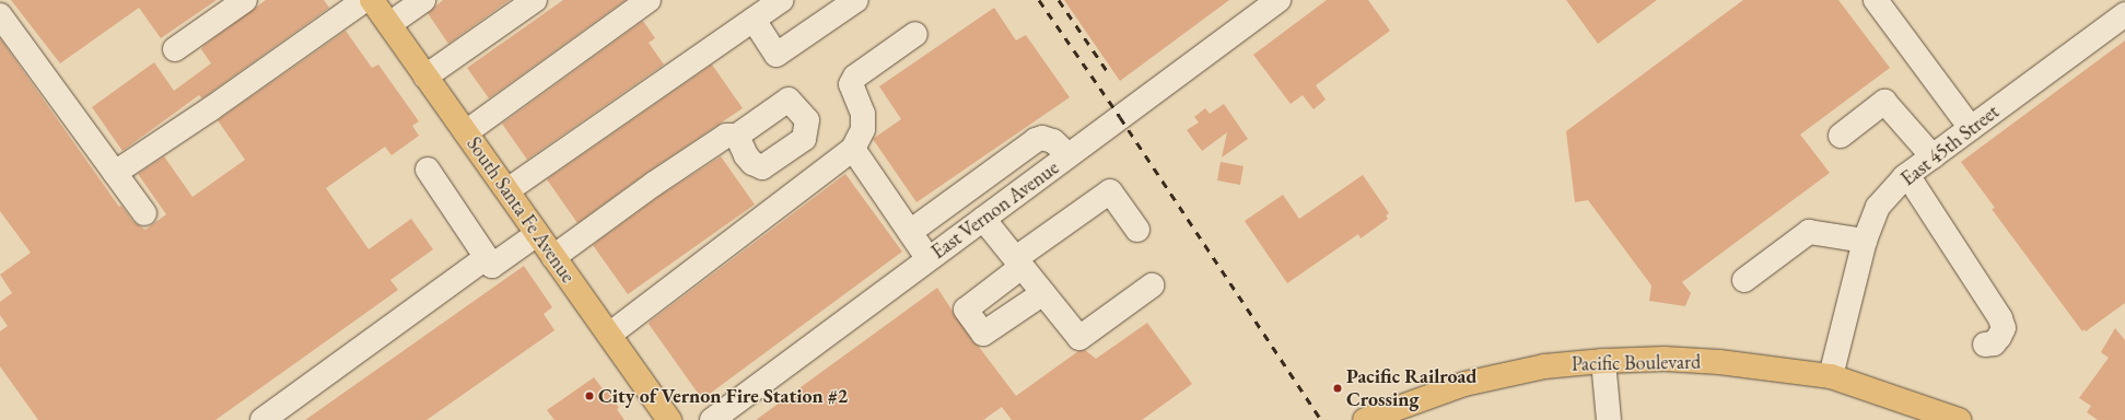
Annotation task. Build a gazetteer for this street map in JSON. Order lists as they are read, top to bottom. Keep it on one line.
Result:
{"streets":{"main road":["South Santa Fe Avenue","Pacific Boulevard"],"street":["East 45th Street","East Vernon Avenue"]},"crossings":[["East 45th Street","Pacific Boulevard"]],"places":["Pacific Railroad Crossing","City of Vernon Fire Station #2"]}
